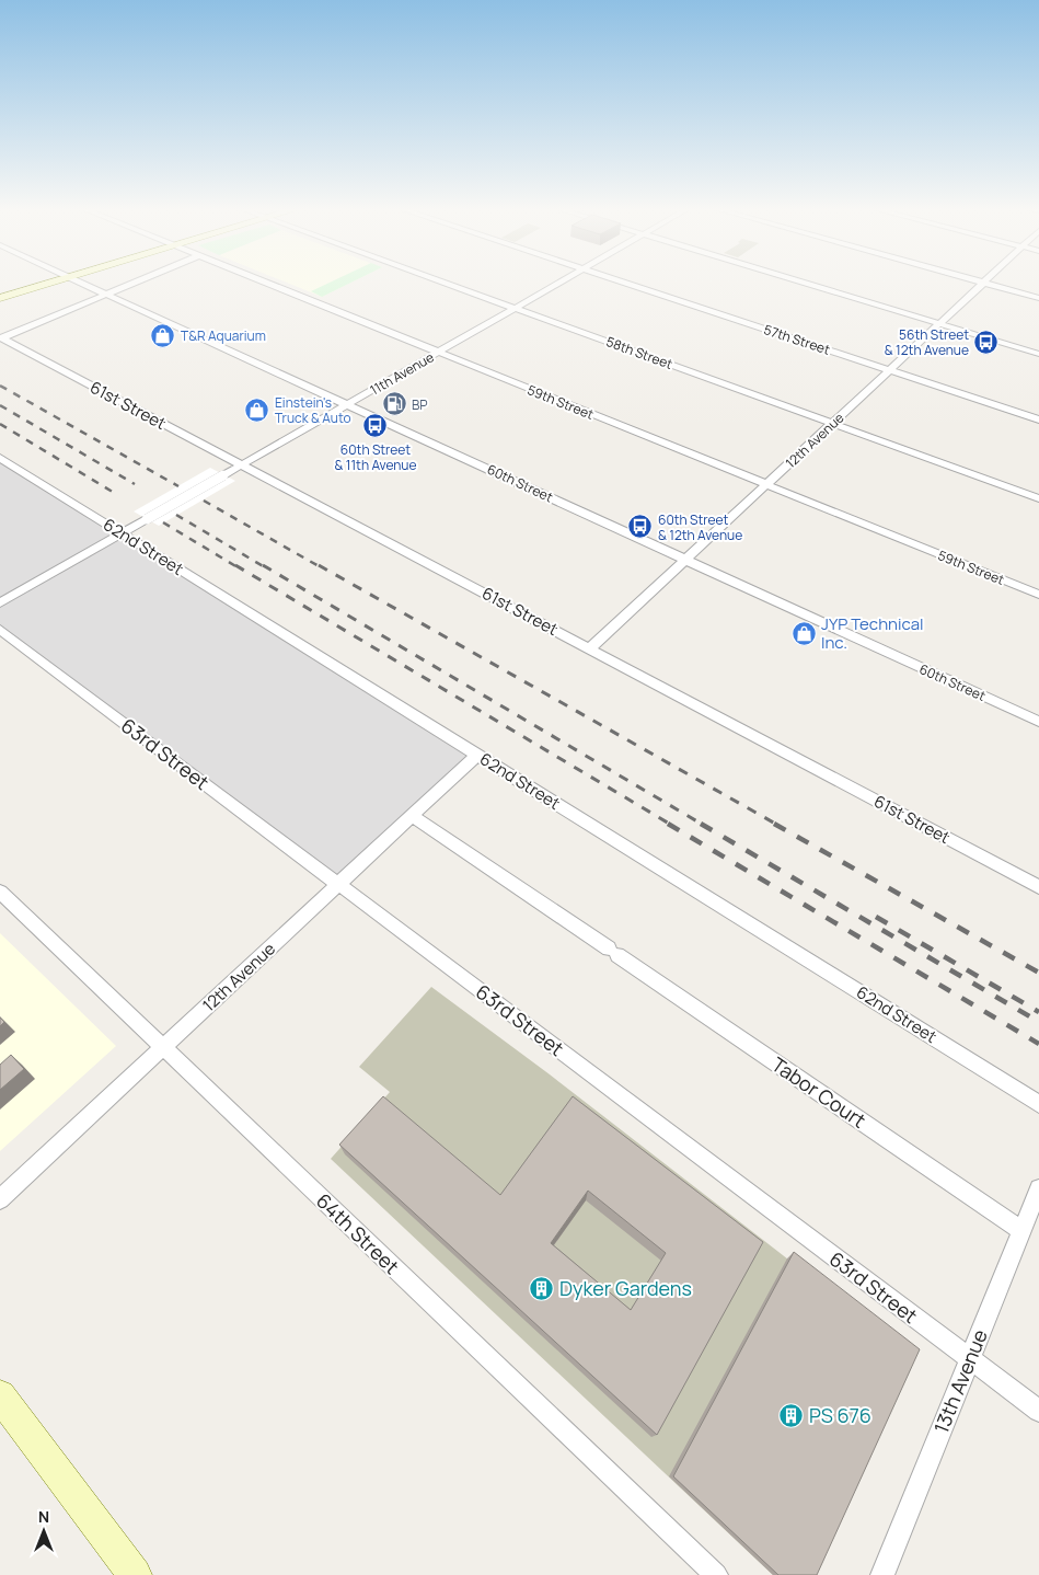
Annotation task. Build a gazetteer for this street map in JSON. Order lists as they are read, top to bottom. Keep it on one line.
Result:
{"streets":{"street":["57th Street","58th Street","11th Avenue","59th Street","61st Street","12th Avenue","60th Street","62nd Street","63rd Street","Tabor Court","64th Street","13th Avenue"]},"crossings":[["57th Street","12th Avenue"],["58th Street","11th Avenue"],["58th Street","12th Avenue"],["11th Avenue","59th Street"],["11th Avenue","61st Street"],["11th Avenue","60th Street"],["11th Avenue","62nd Street"],["59th Street","12th Avenue"],["61st Street","12th Avenue"],["12th Avenue","60th Street"],["12th Avenue","62nd Street"],["12th Avenue","63rd Street"],["12th Avenue","Tabor Court"],["12th Avenue","64th Street"],["63rd Street","13th Avenue"],["Tabor Court","13th Avenue"]],"places":{"shop":["T&R Aquarium","Einstein's Truck & Auto","JYP Technical Inc."],"bus stop":["56th Street & 12th Avenue","60th Street & 11th Avenue","60th Street & 12th Avenue"],"fuel station":["BP"],"building":["Dyker Gardens","PS 676"]},"north":"top"}
